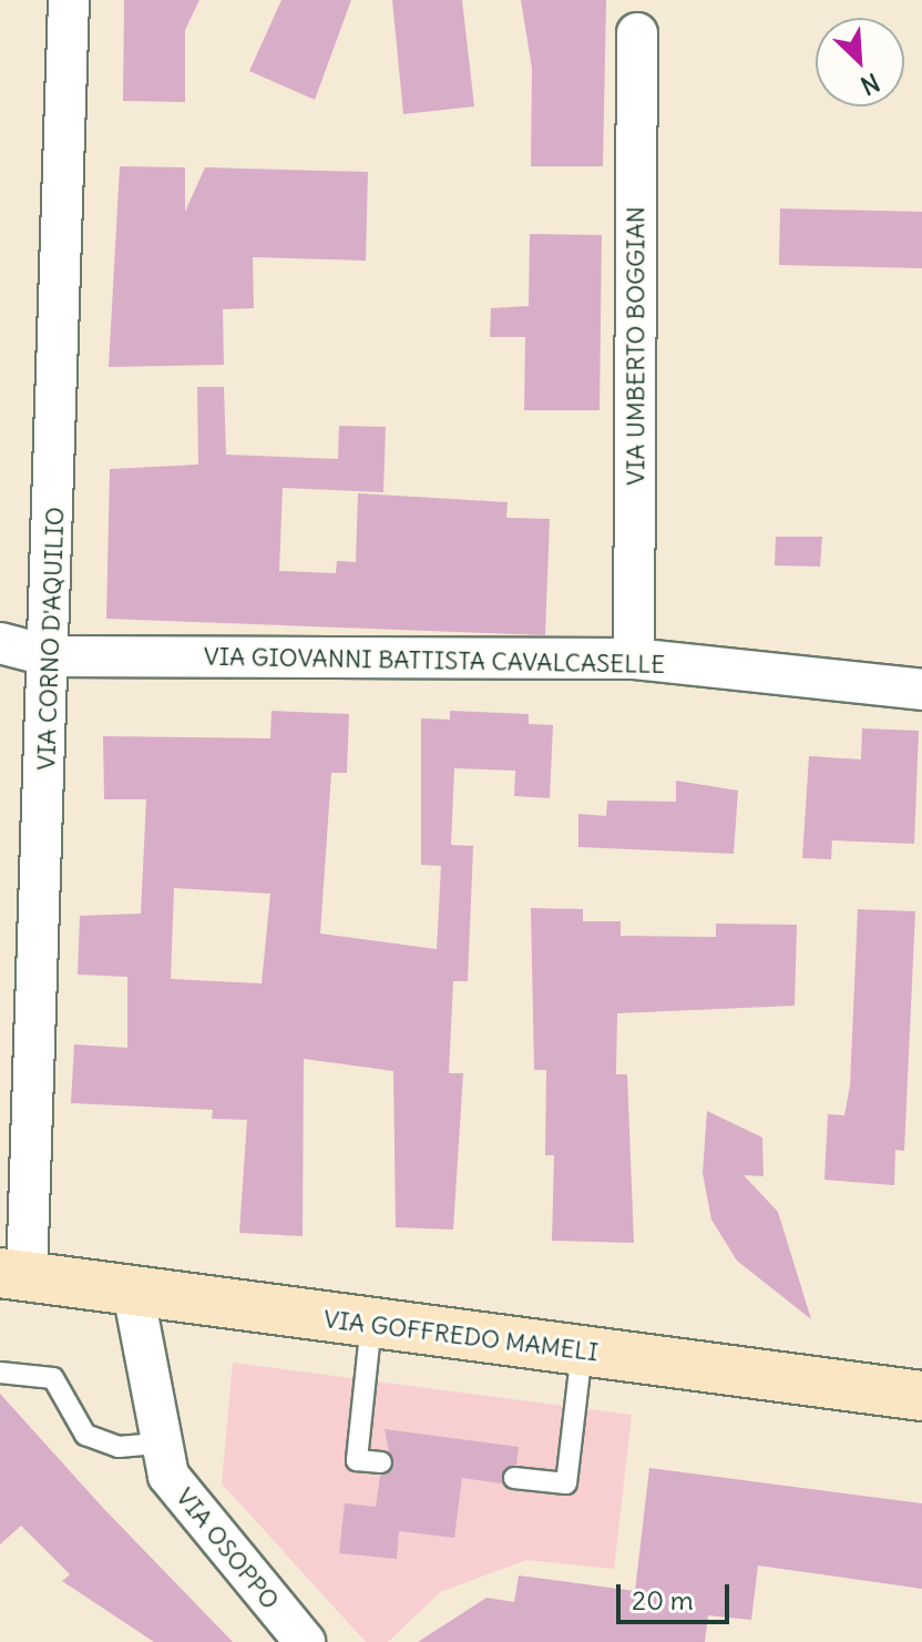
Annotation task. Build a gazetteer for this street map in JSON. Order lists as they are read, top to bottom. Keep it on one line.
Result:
{"streets":{"main road":["VIA GOFFREDO MAMELI"],"street":["VIA UMBERTO BOGGIAN","VIA CORNO D'AQUILIO","VIA GIOVANNI BATTISTA CAVALCASELLE","VIA OSOPPO"]},"crossings":[["VIA UMBERTO BOGGIAN","VIA GIOVANNI BATTISTA CAVALCASELLE"],["VIA CORNO D'AQUILIO","VIA GIOVANNI BATTISTA CAVALCASELLE"],["VIA CORNO D'AQUILIO","VIA GOFFREDO MAMELI"],["VIA GOFFREDO MAMELI","VIA OSOPPO"]],"scale_bar":"20 m","north":"bottom right"}
